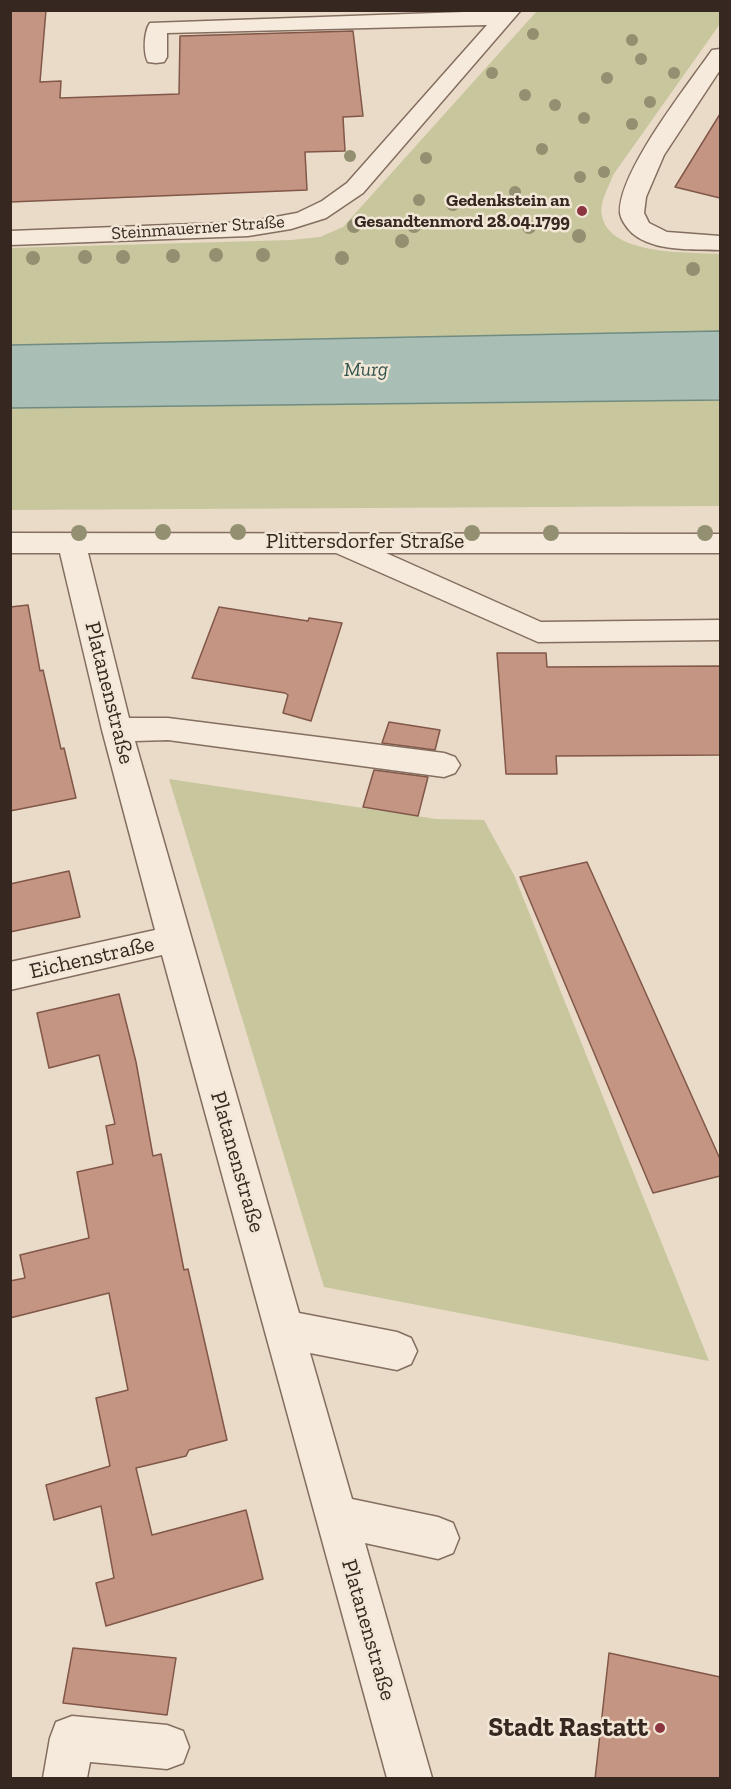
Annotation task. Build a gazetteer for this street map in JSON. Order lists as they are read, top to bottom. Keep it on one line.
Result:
{"streets":{"street":["Steinmauerner Straße","Plittersdorfer Straße","Platanenstraße","Eichenstraße"]},"crossings":[["Plittersdorfer Straße","Platanenstraße"],["Platanenstraße","Eichenstraße"]],"water":["Murg"],"places":["Gedenkstein an Gesandtenmord 28.04.1799","Stadt Rastatt"]}
